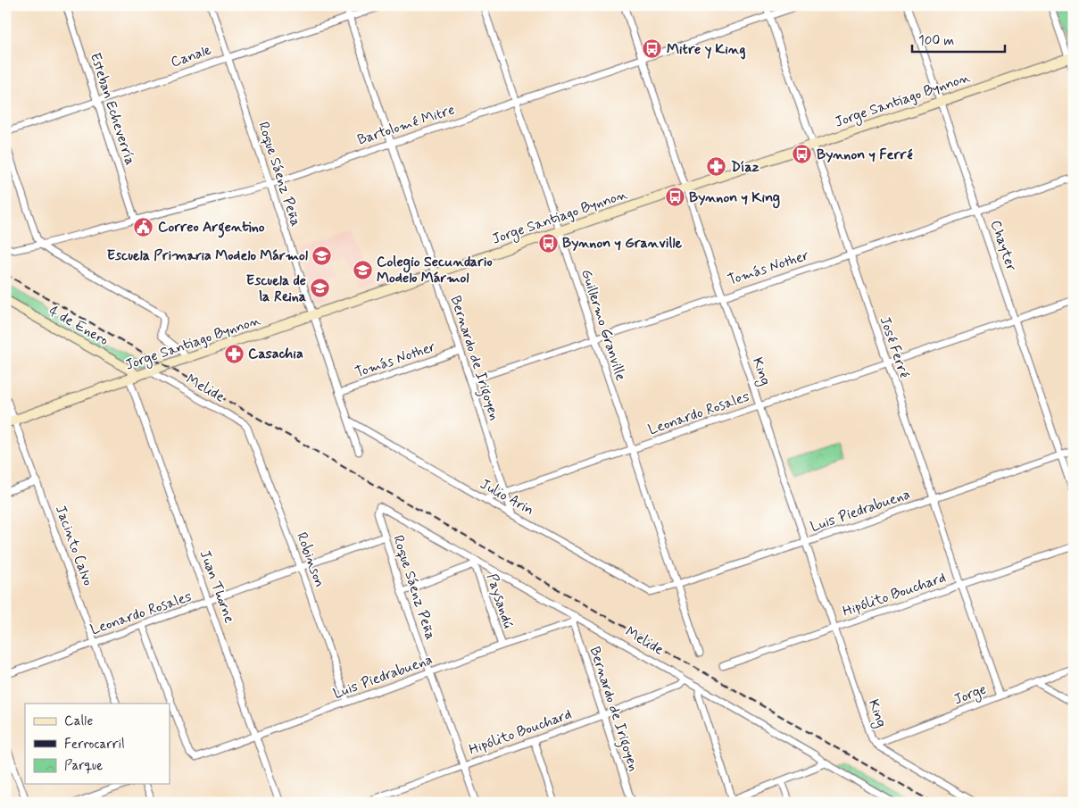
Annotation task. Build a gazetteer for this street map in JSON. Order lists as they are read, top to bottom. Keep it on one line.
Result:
{"streets":{"street":["Canale","Jorge Santiago Bynnon","Esteban Echeverría","Bartolomé Mitre","Roque Sáenz Peña","Chayter","Tomás Nother","Guillermo Granville","4 de Enero","José Ferré","Bernardo de Irigoyen","King","Melide","Leonardo Rosales","Julio Arin","Luis Piedrabuena","Jacinto Calvo","Robinson","Juan Thorne","Hipólito Bouchard","Paysandú","Jorge"]},"crossings":[["Canale","Esteban Echeverría"],["Canale","Roque Sáenz Peña"],["Canale","Bernardo de Irigoyen"],["Jorge Santiago Bynnon","Roque Sáenz Peña"],["Jorge Santiago Bynnon","Chayter"],["Jorge Santiago Bynnon","Guillermo Granville"],["Jorge Santiago Bynnon","4 de Enero"],["Jorge Santiago Bynnon","José Ferré"],["Jorge Santiago Bynnon","Bernardo de Irigoyen"],["Jorge Santiago Bynnon","King"],["Jorge Santiago Bynnon","Melide"],["Jorge Santiago Bynnon","Jacinto Calvo"],["Jorge Santiago Bynnon","Juan Thorne"],["Esteban Echeverría","Bartolomé Mitre"],["Bartolomé Mitre","Roque Sáenz Peña"],["Bartolomé Mitre","Guillermo Granville"],["Bartolomé Mitre","José Ferré"],["Bartolomé Mitre","Bernardo de Irigoyen"],["Bartolomé Mitre","King"],["Roque Sáenz Peña","Tomás Nother"],["Roque Sáenz Peña","Melide"],["Roque Sáenz Peña","Leonardo Rosales"],["Roque Sáenz Peña","Julio Arin"],["Roque Sáenz Peña","Luis Piedrabuena"],["Roque Sáenz Peña","Hipólito Bouchard"],["Chayter","Tomás Nother"],["Chayter","Leonardo Rosales"],["Chayter","Luis Piedrabuena"],["Tomás Nother","Guillermo Granville"],["Tomás Nother","José Ferré"],["Tomás Nother","Bernardo de Irigoyen"],["Tomás Nother","King"],["Guillermo Granville","Leonardo Rosales"],["Guillermo Granville","Luis Piedrabuena"],["4 de Enero","Juan Thorne"],["José Ferré","Leonardo Rosales"],["José Ferré","Luis Piedrabuena"],["José Ferré","Hipólito Bouchard"],["José Ferré","Jorge"],["Bernardo de Irigoyen","Melide"],["Bernardo de Irigoyen","Leonardo Rosales"],["Bernardo de Irigoyen","Julio Arin"],["Bernardo de Irigoyen","Luis Piedrabuena"],["Bernardo de Irigoyen","Hipólito Bouchard"],["King","Leonardo Rosales"],["King","Luis Piedrabuena"],["King","Hipólito Bouchard"],["King","Jorge"],["Melide","Luis Piedrabuena"],["Melide","Robinson"],["Melide","Hipólito Bouchard"],["Melide","Paysandú"],["Leonardo Rosales","Julio Arin"],["Leonardo Rosales","Luis Piedrabuena"],["Leonardo Rosales","Jacinto Calvo"],["Leonardo Rosales","Robinson"],["Leonardo Rosales","Juan Thorne"],["Julio Arin","Luis Piedrabuena"],["Luis Piedrabuena","Robinson"],["Luis Piedrabuena","Juan Thorne"],["Luis Piedrabuena","Paysandú"]],"places":{"bus stop":["Mitre y King","Bynnon y Ferré","Bynnon y King","Bynnon y Granville"],"pharmacy":["Díaz","Casachia"],"public building":["Correo Argentino"],"school or university":["Escuela Primaria Modelo Mármol","Colegio Secundario Modelo Mármol","Escuela de la Reina"]},"legend":["Calle","Ferrocarril","Parque"],"scale_bar":"100 m"}
